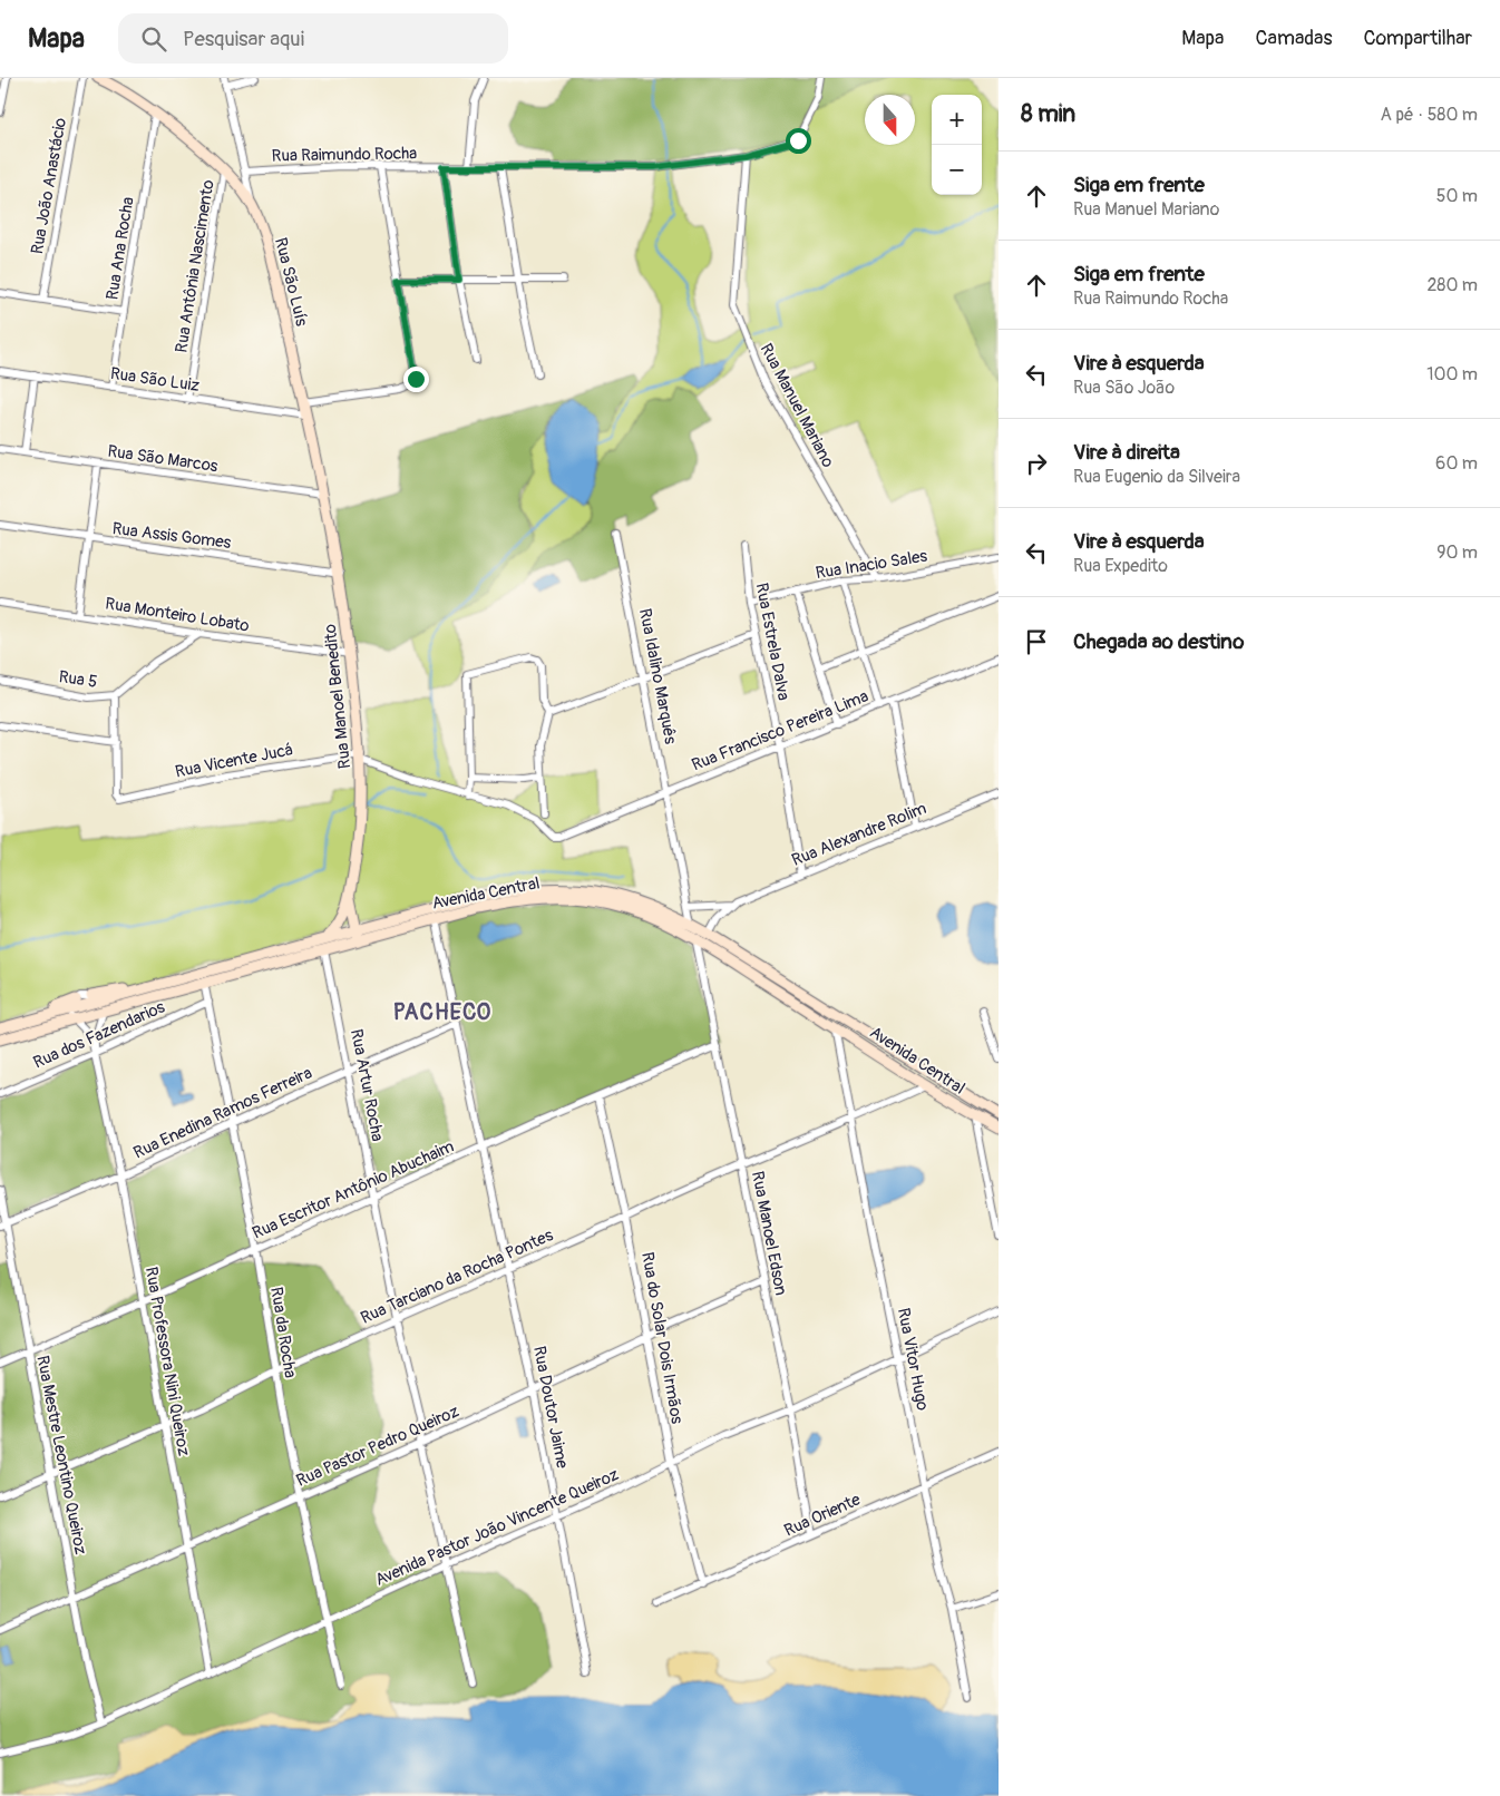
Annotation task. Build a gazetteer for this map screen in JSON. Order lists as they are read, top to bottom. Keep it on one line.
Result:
{"streets":{"main road":["Rua São Luís","Rua Manoel Benedito","Avenida Central"],"street":["Rua Raimundo Rocha","Rua João Anastácio","Rua Ana Rocha","Rua Antônia Nascimento","Rua São Luiz","Rua Manuel Mariano","Rua São Marcos","Rua Assis Gomes","Rua Inacio Sales","Rua Monteiro Lobato","Rua Estrela Dalva","Rua Idalino Marquês","Rua 5","Rua Francisco Pereira Lima","Rua Vicente Jucá","Rua Alexandre Rolim","Rua dos Fazendarios","Rua Artur Rocha","Rua Enedina Ramos Ferreira","Rua Escritor Antônio Abuchaim","Rua Manoel Edson","Rua Tarciano da Rocha Pontes","Rua da Rocha","Rua do Solar Dois Irmãos","Rua Vitor Hugo","Rua Professora Nini Queiroz","Rua Doutor Jaime","Rua Pastor Pedro Queiroz","Rua Mestre Leontino Queiroz","Rua Oriente","Avenida Pastor João Vincente Queiroz"]},"crossings":[["Rua Raimundo Rocha","Rua São Luís"],["Rua Raimundo Rocha","Rua Manuel Mariano"],["Rua Ana Rocha","Rua São Luiz"],["Rua Antônia Nascimento","Rua São Luiz"],["Rua São Luís","Rua São Luiz"],["Rua São Luís","Rua São Marcos"],["Rua São Luís","Rua Manoel Benedito"],["Rua Manuel Mariano","Rua Inacio Sales"],["Rua São Marcos","Rua Manoel Benedito"],["Rua Assis Gomes","Rua Manoel Benedito"],["Rua Inacio Sales","Rua Estrela Dalva"],["Rua Monteiro Lobato","Rua 5"],["Rua Monteiro Lobato","Rua Manoel Benedito"],["Rua Estrela Dalva","Rua Francisco Pereira Lima"],["Rua Estrela Dalva","Rua Alexandre Rolim"],["Rua Idalino Marquês","Rua Francisco Pereira Lima"],["Rua Idalino Marquês","Rua Alexandre Rolim"],["Rua Idalino Marquês","Avenida Central"],["Rua Manoel Benedito","Rua Vicente Jucá"],["Rua Manoel Benedito","Avenida Central"],["Rua Alexandre Rolim","Avenida Central"],["Avenida Central","Rua Artur Rocha"],["Avenida Central","Rua Manoel Edson"],["Avenida Central","Rua Tarciano da Rocha Pontes"],["Avenida Central","Rua da Rocha"],["Avenida Central","Rua Vitor Hugo"],["Avenida Central","Rua Doutor Jaime"],["Rua dos Fazendarios","Rua da Rocha"],["Rua dos Fazendarios","Rua Professora Nini Queiroz"],["Rua Artur Rocha","Rua Enedina Ramos Ferreira"],["Rua Artur Rocha","Rua Escritor Antônio Abuchaim"],["Rua Artur Rocha","Rua Tarciano da Rocha Pontes"],["Rua Artur Rocha","Rua Pastor Pedro Queiroz"],["Rua Artur Rocha","Avenida Pastor João Vincente Queiroz"],["Rua Enedina Ramos Ferreira","Rua da Rocha"],["Rua Enedina Ramos Ferreira","Rua Professora Nini Queiroz"],["Rua Enedina Ramos Ferreira","Rua Doutor Jaime"],["Rua Enedina Ramos Ferreira","Rua Mestre Leontino Queiroz"],["Rua Escritor Antônio Abuchaim","Rua Manoel Edson"],["Rua Escritor Antônio Abuchaim","Rua da Rocha"],["Rua Escritor Antônio Abuchaim","Rua do Solar Dois Irmãos"],["Rua Escritor Antônio Abuchaim","Rua Professora Nini Queiroz"],["Rua Escritor Antônio Abuchaim","Rua Doutor Jaime"],["Rua Escritor Antônio Abuchaim","Rua Mestre Leontino Queiroz"],["Rua Manoel Edson","Rua Tarciano da Rocha Pontes"],["Rua Manoel Edson","Rua Pastor Pedro Queiroz"],["Rua Manoel Edson","Rua Oriente"],["Rua Manoel Edson","Avenida Pastor João Vincente Queiroz"],["Rua Tarciano da Rocha Pontes","Rua da Rocha"],["Rua Tarciano da Rocha Pontes","Rua do Solar Dois Irmãos"],["Rua Tarciano da Rocha Pontes","Rua Vitor Hugo"],["Rua Tarciano da Rocha Pontes","Rua Professora Nini Queiroz"],["Rua Tarciano da Rocha Pontes","Rua Doutor Jaime"],["Rua Tarciano da Rocha Pontes","Rua Mestre Leontino Queiroz"],["Rua da Rocha","Rua Pastor Pedro Queiroz"],["Rua da Rocha","Avenida Pastor João Vincente Queiroz"],["Rua do Solar Dois Irmãos","Rua Pastor Pedro Queiroz"],["Rua do Solar Dois Irmãos","Rua Oriente"],["Rua do Solar Dois Irmãos","Avenida Pastor João Vincente Queiroz"],["Rua Vitor Hugo","Rua Oriente"],["Rua Vitor Hugo","Avenida Pastor João Vincente Queiroz"],["Rua Professora Nini Queiroz","Rua Pastor Pedro Queiroz"],["Rua Professora Nini Queiroz","Avenida Pastor João Vincente Queiroz"],["Rua Doutor Jaime","Rua Pastor Pedro Queiroz"],["Rua Doutor Jaime","Avenida Pastor João Vincente Queiroz"],["Rua Pastor Pedro Queiroz","Rua Mestre Leontino Queiroz"],["Rua Mestre Leontino Queiroz","Avenida Pastor João Vincente Queiroz"]],"districts":["PACHECO"],"north":"bottom","page":{"header":"Mapa","search":"Pesquisar aqui","nav":["Mapa","Camadas","Compartilhar"],"heading":["8 min","A pé · 580 m"],"map_buttons":["+","−"],"list":[["Siga em frente","Rua Manuel Mariano","50 m"],["Siga em frente","Rua Raimundo Rocha","280 m"],["Vire à esquerda","Rua São João","100 m"],["Vire à direita","Rua Eugenio da Silveira","60 m"],["Vire à esquerda","Rua Expedito","90 m"],"Chegada ao destino"]}}
